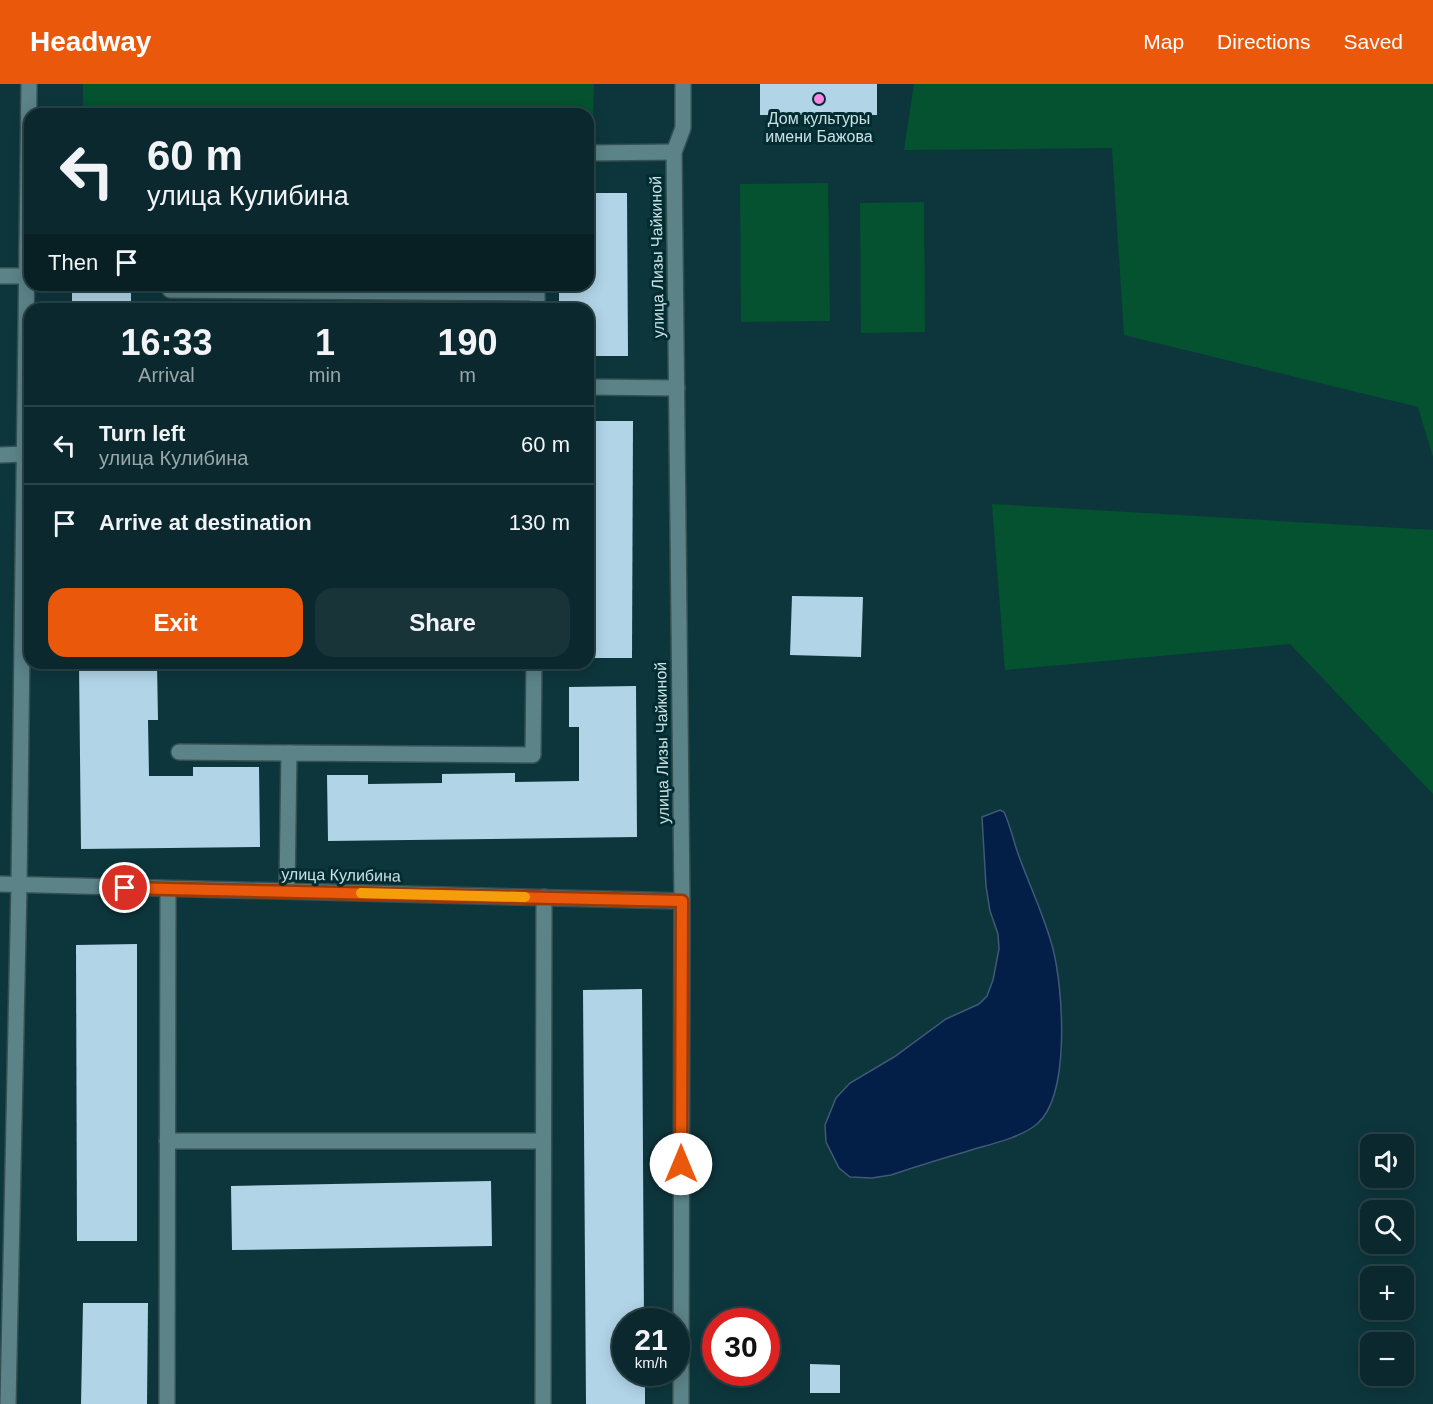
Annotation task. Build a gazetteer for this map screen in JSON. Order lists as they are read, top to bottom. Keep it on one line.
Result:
{"streets":{"street":["улица Лизы Чайкиной","улица Кулибина"]},"crossings":[["улица Лизы Чайкиной","улица Кулибина"]],"places":["Дом культуры имени Бажова"],"page":{"header":"Headway","nav":["Map","Directions","Saved"],"turn":["60 m","улица Кулибина"],"then":"Then","eta":["16:33","Arrival","1","min","190","m"],"list":[{"name":"Turn left","note":"улица Кулибина","value":"60 m"},{"name":"Arrive at destination","value":"130 m"}],"buttons":["Exit","Share"],"map_buttons":["+","−"],"speed":"21 km/h","limit":"30"}}
